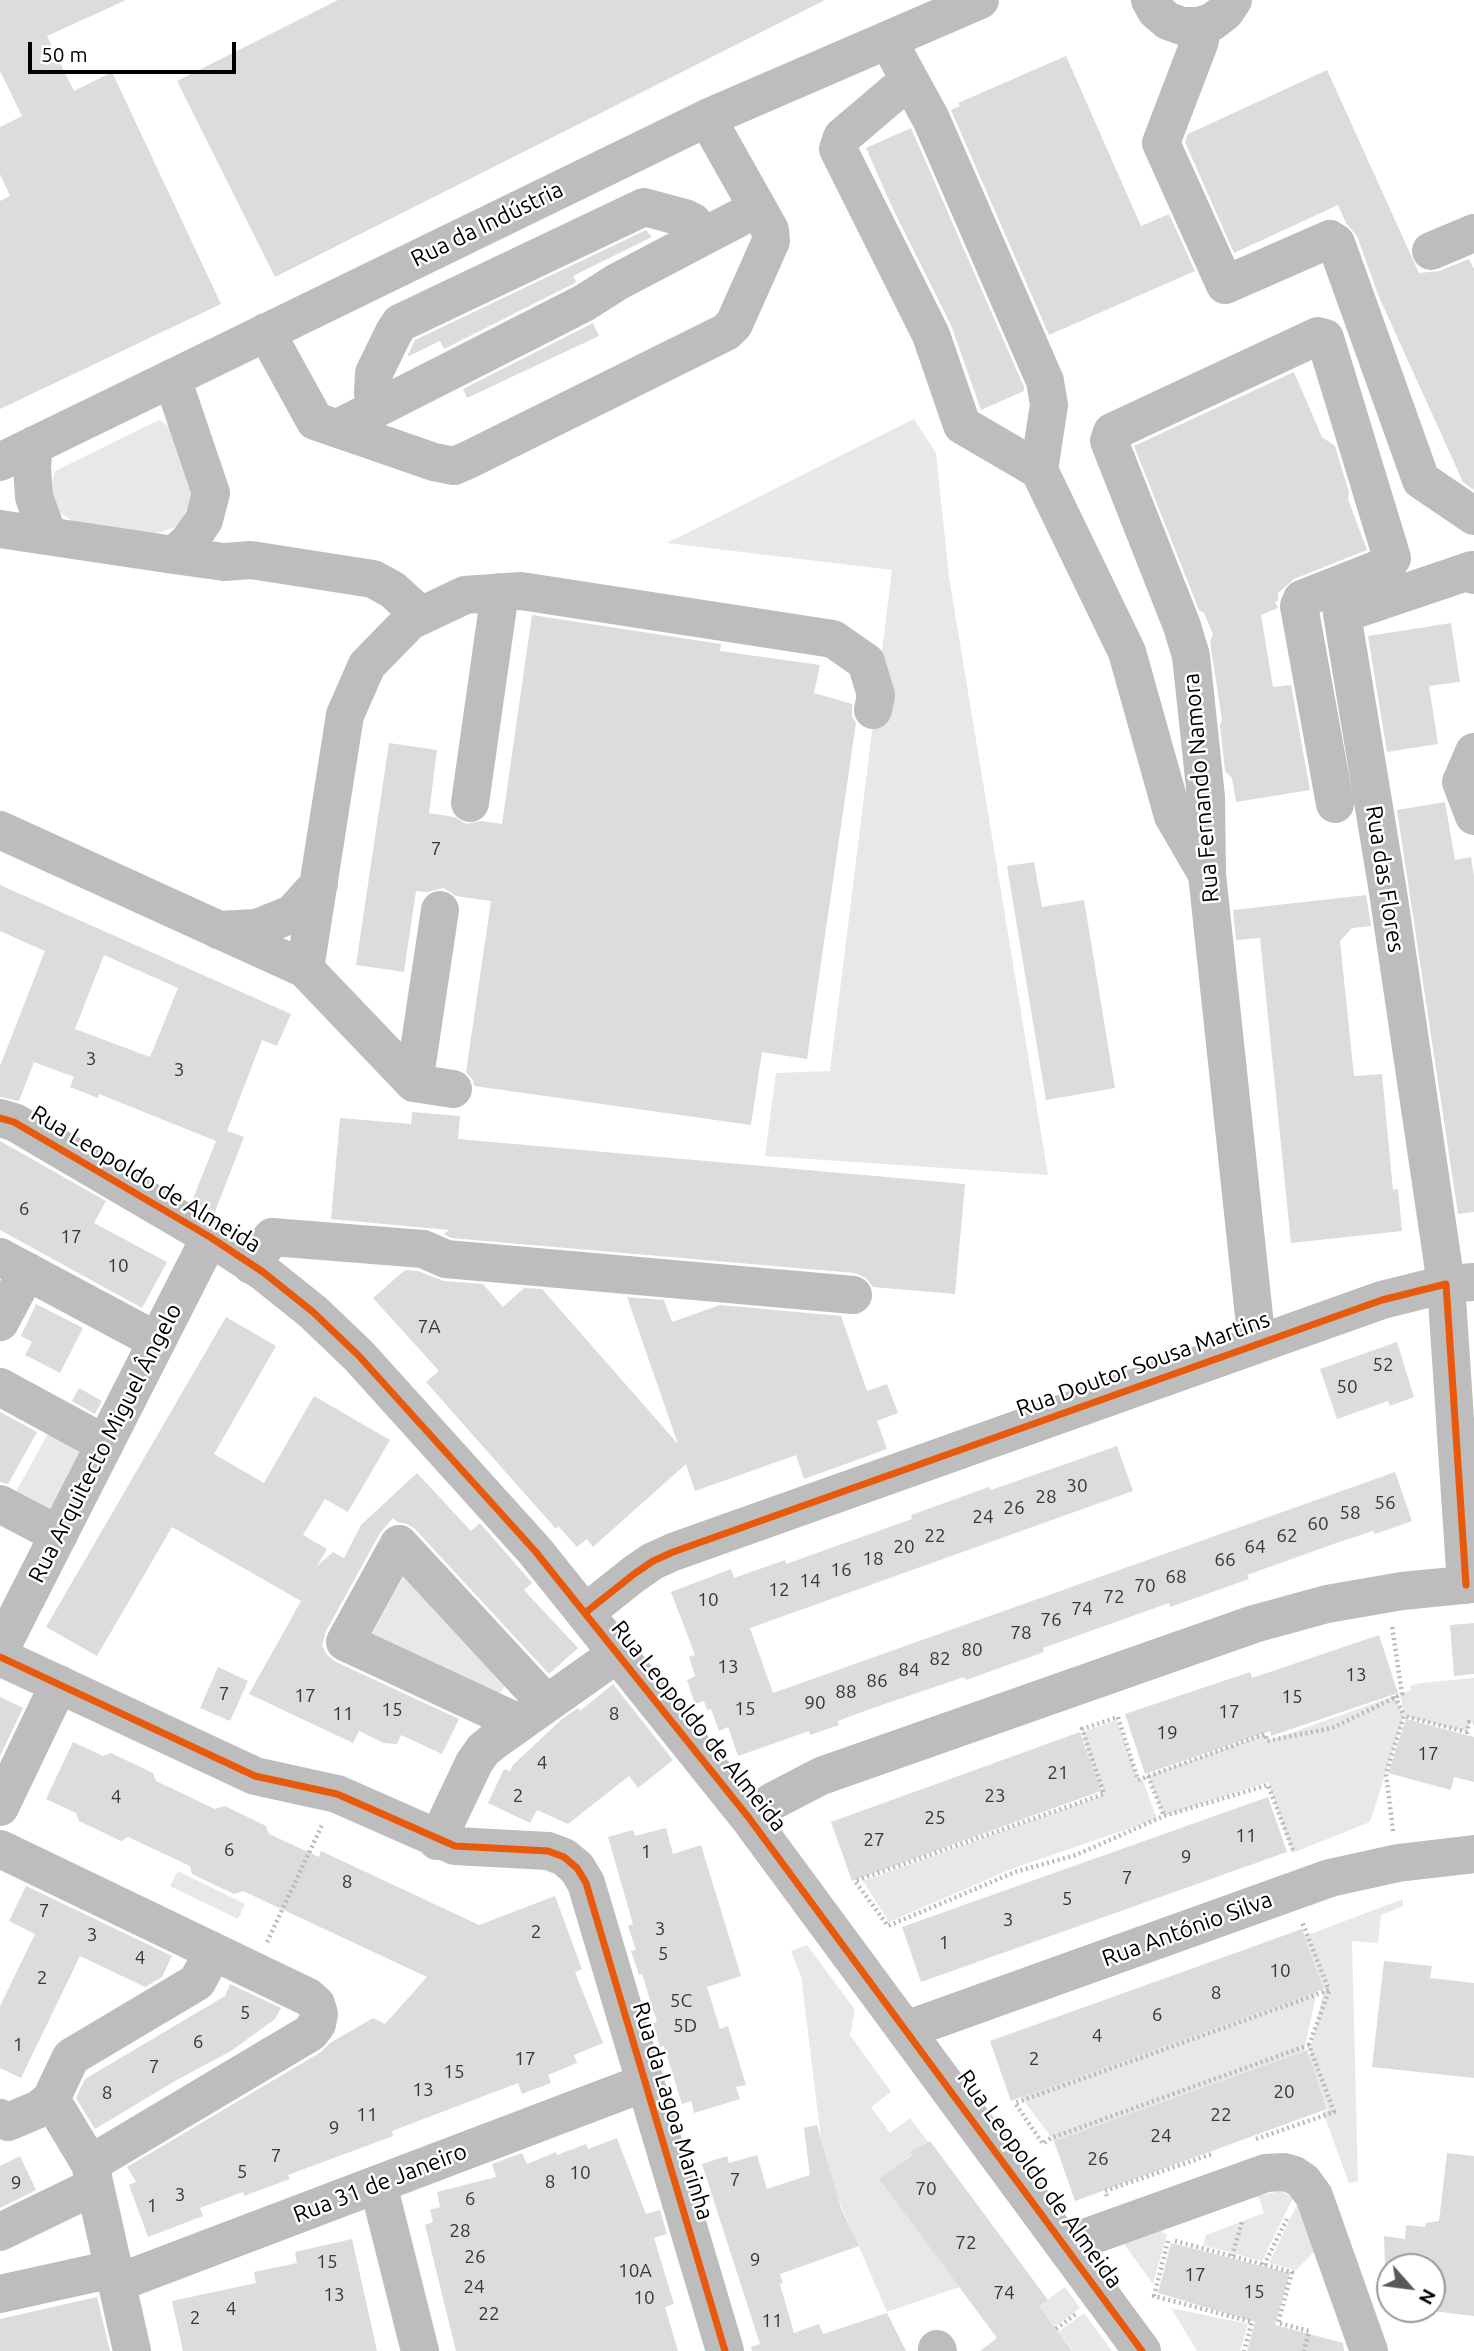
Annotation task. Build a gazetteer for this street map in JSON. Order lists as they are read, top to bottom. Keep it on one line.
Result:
{"streets":{"street":["Rua da Indústria","Rua Fernando Namora","Rua das Flores","Rua Leopoldo de Almeida","Rua Doutor Sousa Martins","Rua Arquitecto Miguel Ângelo","Rua António Silva","Rua da Lagoa Marinha","Rua 31 de Janeiro"]},"crossings":[["Rua Fernando Namora","Rua Doutor Sousa Martins"],["Rua das Flores","Rua Doutor Sousa Martins"],["Rua Leopoldo de Almeida","Rua Doutor Sousa Martins"],["Rua Leopoldo de Almeida","Rua Arquitecto Miguel Ângelo"],["Rua Leopoldo de Almeida","Rua António Silva"],["Rua da Lagoa Marinha","Rua 31 de Janeiro"]],"house_numbers":["7","3","3","6","17","10","7A","52","50","30","28","56","26","58","24","60","22","62","20","64","18","66","16","68","14","70","12","72","10","74","76","78","80","82","13","84","13","86","88","7","17","15","90","15","15","17","11","8","19","17","4","21","2","23","4","25","11","27","6","1","9","7","8","5","7","3","3","2","3","1","5","4","10","2","8","5C","5","6","5D","4","6","1","17","2","7","15","13","20","8","11","22","9","24","7","26","5","10","7","8","9","70","3","6","1","28","72","26","9","15","10A","17","24","15","74","13","10","4","22","2","11"],"scale_bar":"50 m","north":"bottom right"}
